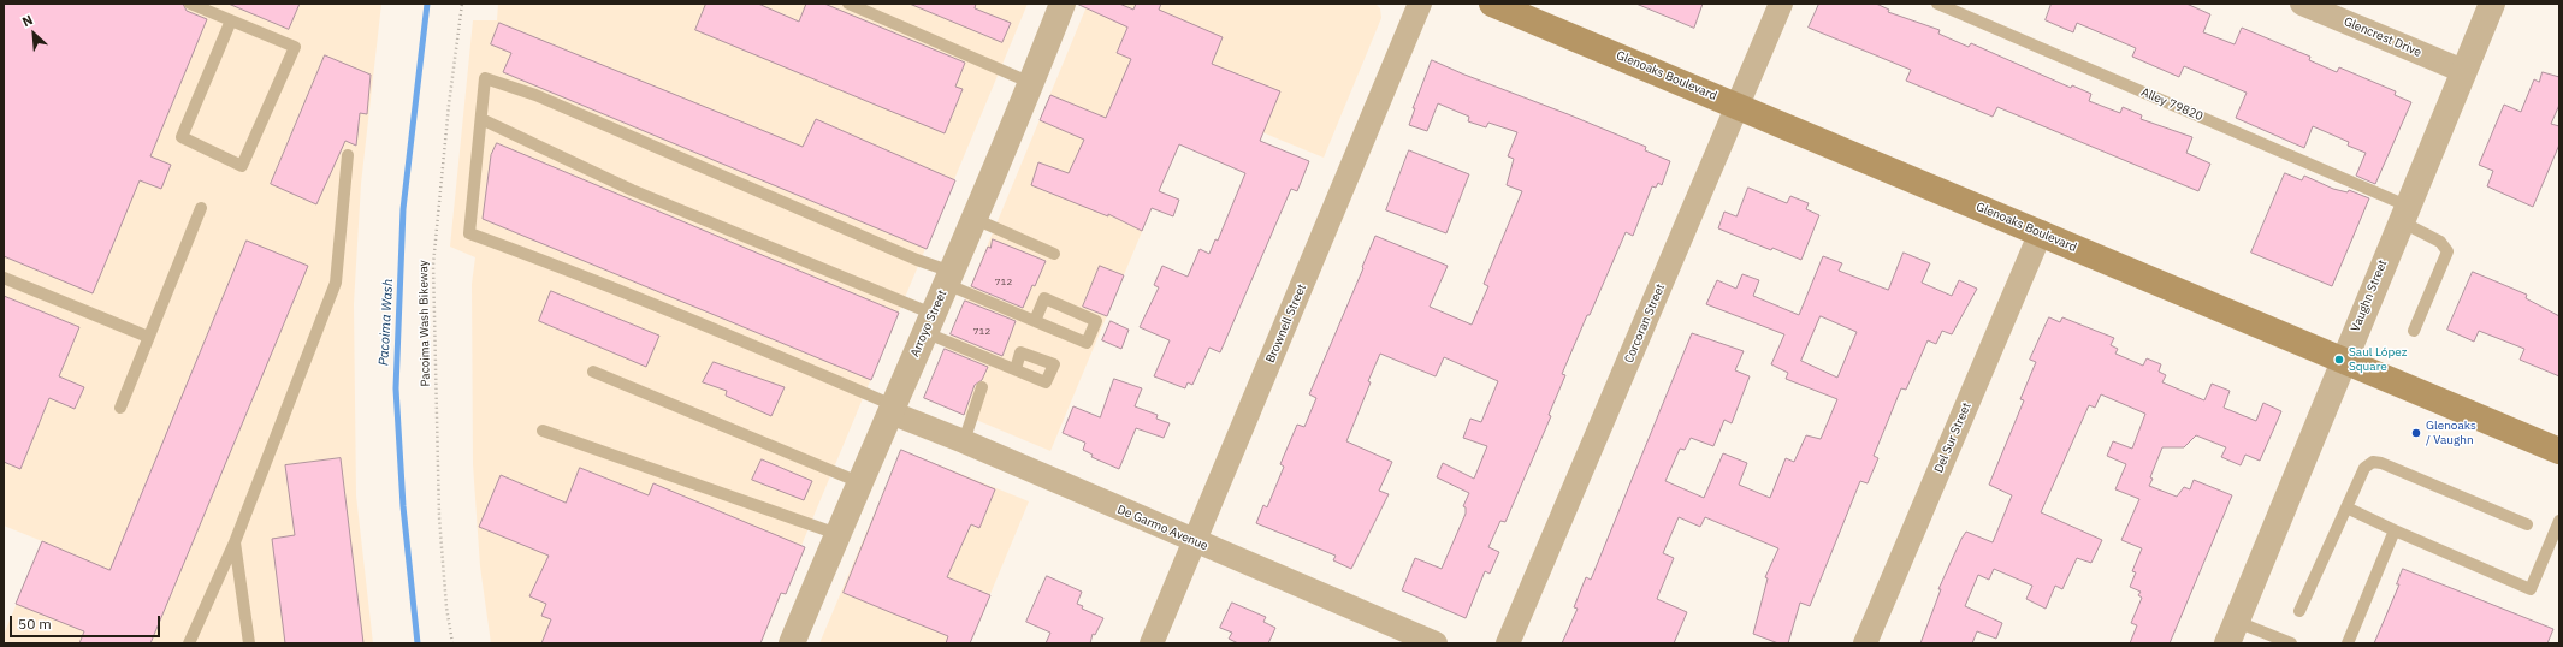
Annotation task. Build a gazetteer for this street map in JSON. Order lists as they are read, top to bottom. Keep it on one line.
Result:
{"streets":{"main road":["Glenoaks Boulevard"],"street":["Glencrest Drive","Vaughn Street","Arroyo Street","Brownell Street","Corcoran Street","Del Sur Street","De Garmo Avenue"],"lane":["Alley 79820"],"path":["Pacoima Wash Bikeway"]},"crossings":[["Glencrest Drive","Vaughn Street"],["Glenoaks Boulevard","Vaughn Street"],["Glenoaks Boulevard","Corcoran Street"],["Glenoaks Boulevard","Del Sur Street"],["Alley 79820","Vaughn Street"],["Arroyo Street","De Garmo Avenue"],["Brownell Street","De Garmo Avenue"]],"water":["Pacoima Wash"],"places":["Saul López Square","Glenoaks / Vaughn"],"house_numbers":["712","712"],"scale_bar":"50 m","north":"top left"}
